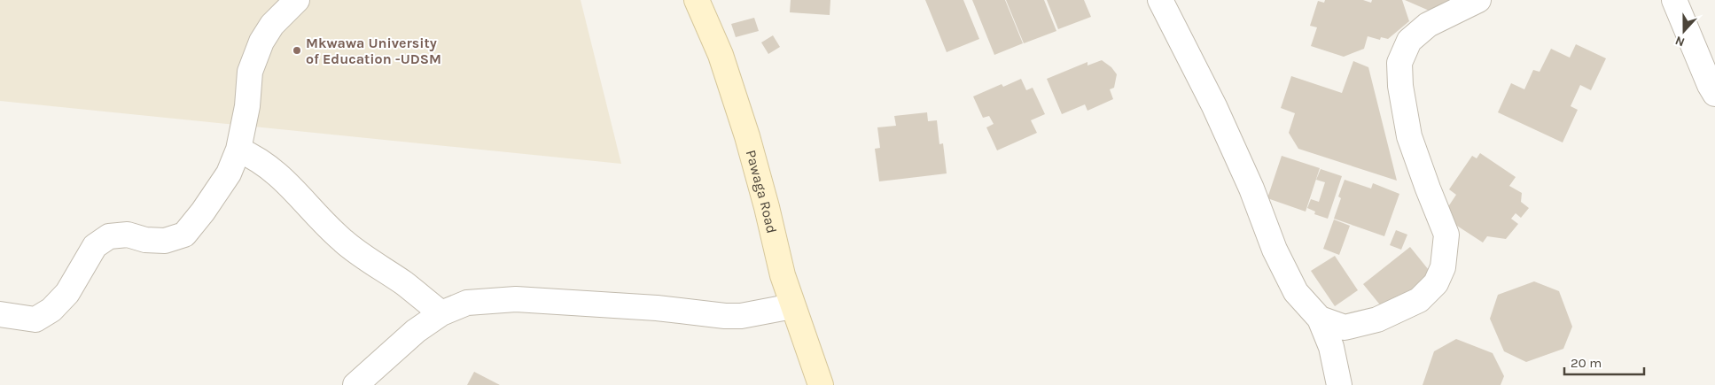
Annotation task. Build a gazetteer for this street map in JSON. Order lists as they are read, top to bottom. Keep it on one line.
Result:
{"streets":{"main road":["Pawaga Road"]},"places":["Mkwawa University of Education -UDSM"],"scale_bar":"20 m","north":"bottom"}
